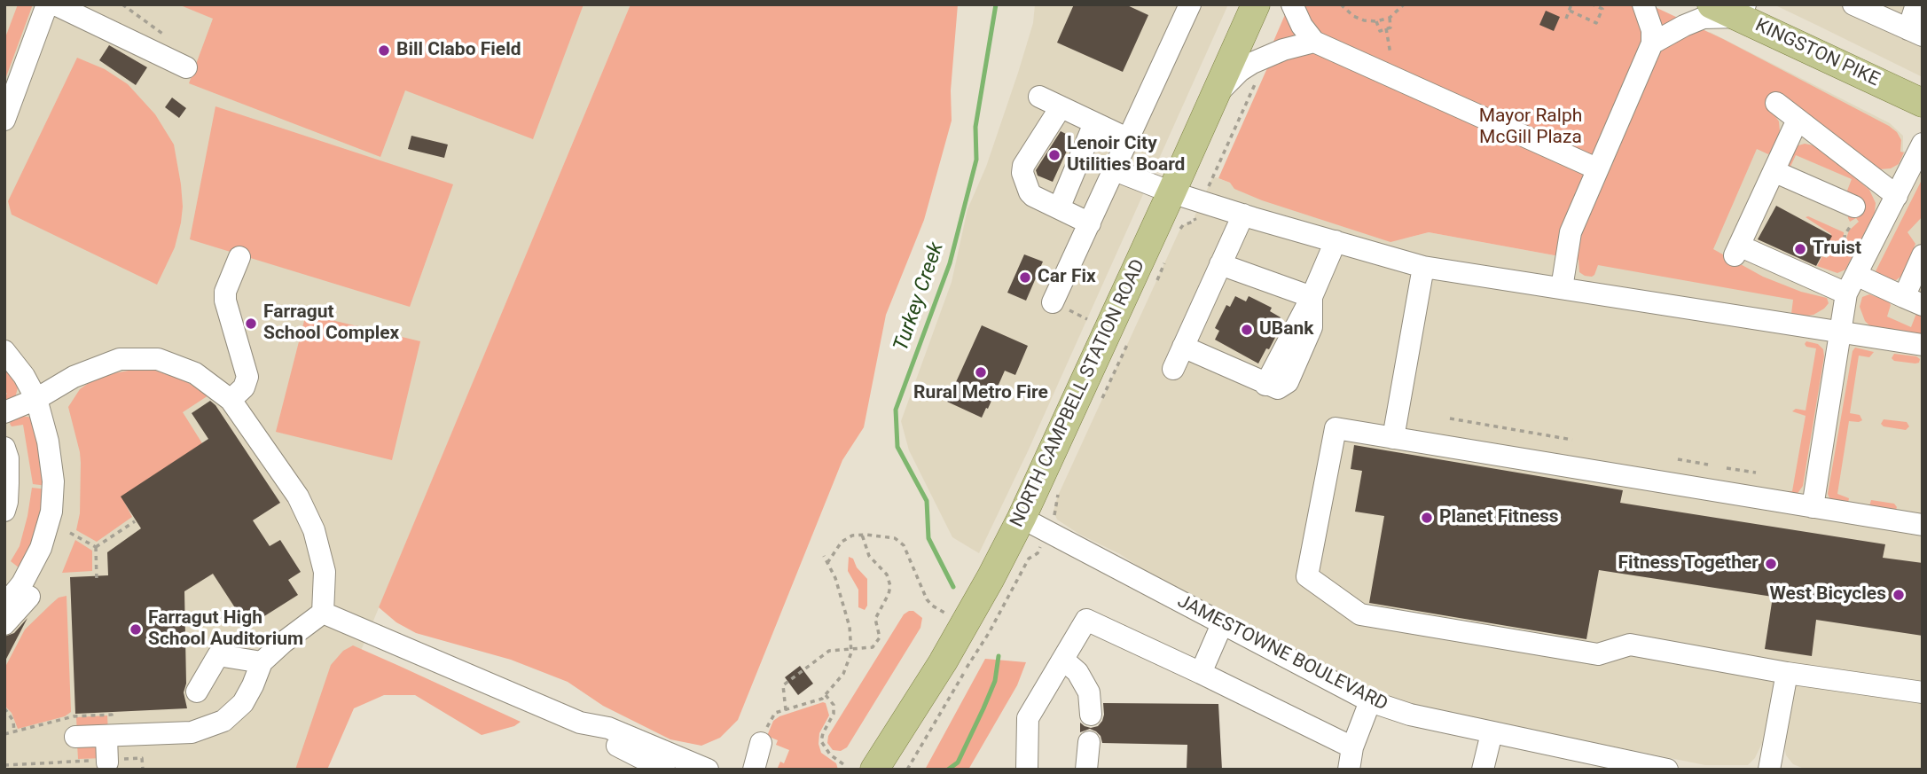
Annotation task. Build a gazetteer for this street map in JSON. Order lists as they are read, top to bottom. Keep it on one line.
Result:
{"streets":{"main road":["KINGSTON PIKE","NORTH CAMPBELL STATION ROAD"],"street":["JAMESTOWNE BOULEVARD"]},"crossings":[["NORTH CAMPBELL STATION ROAD","JAMESTOWNE BOULEVARD"]],"water":["Turkey Creek"],"parks":["Mayor Ralph McGill Plaza"],"places":["Bill Clabo Field","Lenoir City Utilities Board","Truist","Car Fix","Farragut School Complex","UBank","Rural Metro Fire","Planet Fitness","Fitness Together","West Bicycles","Farragut High School Auditorium"]}
